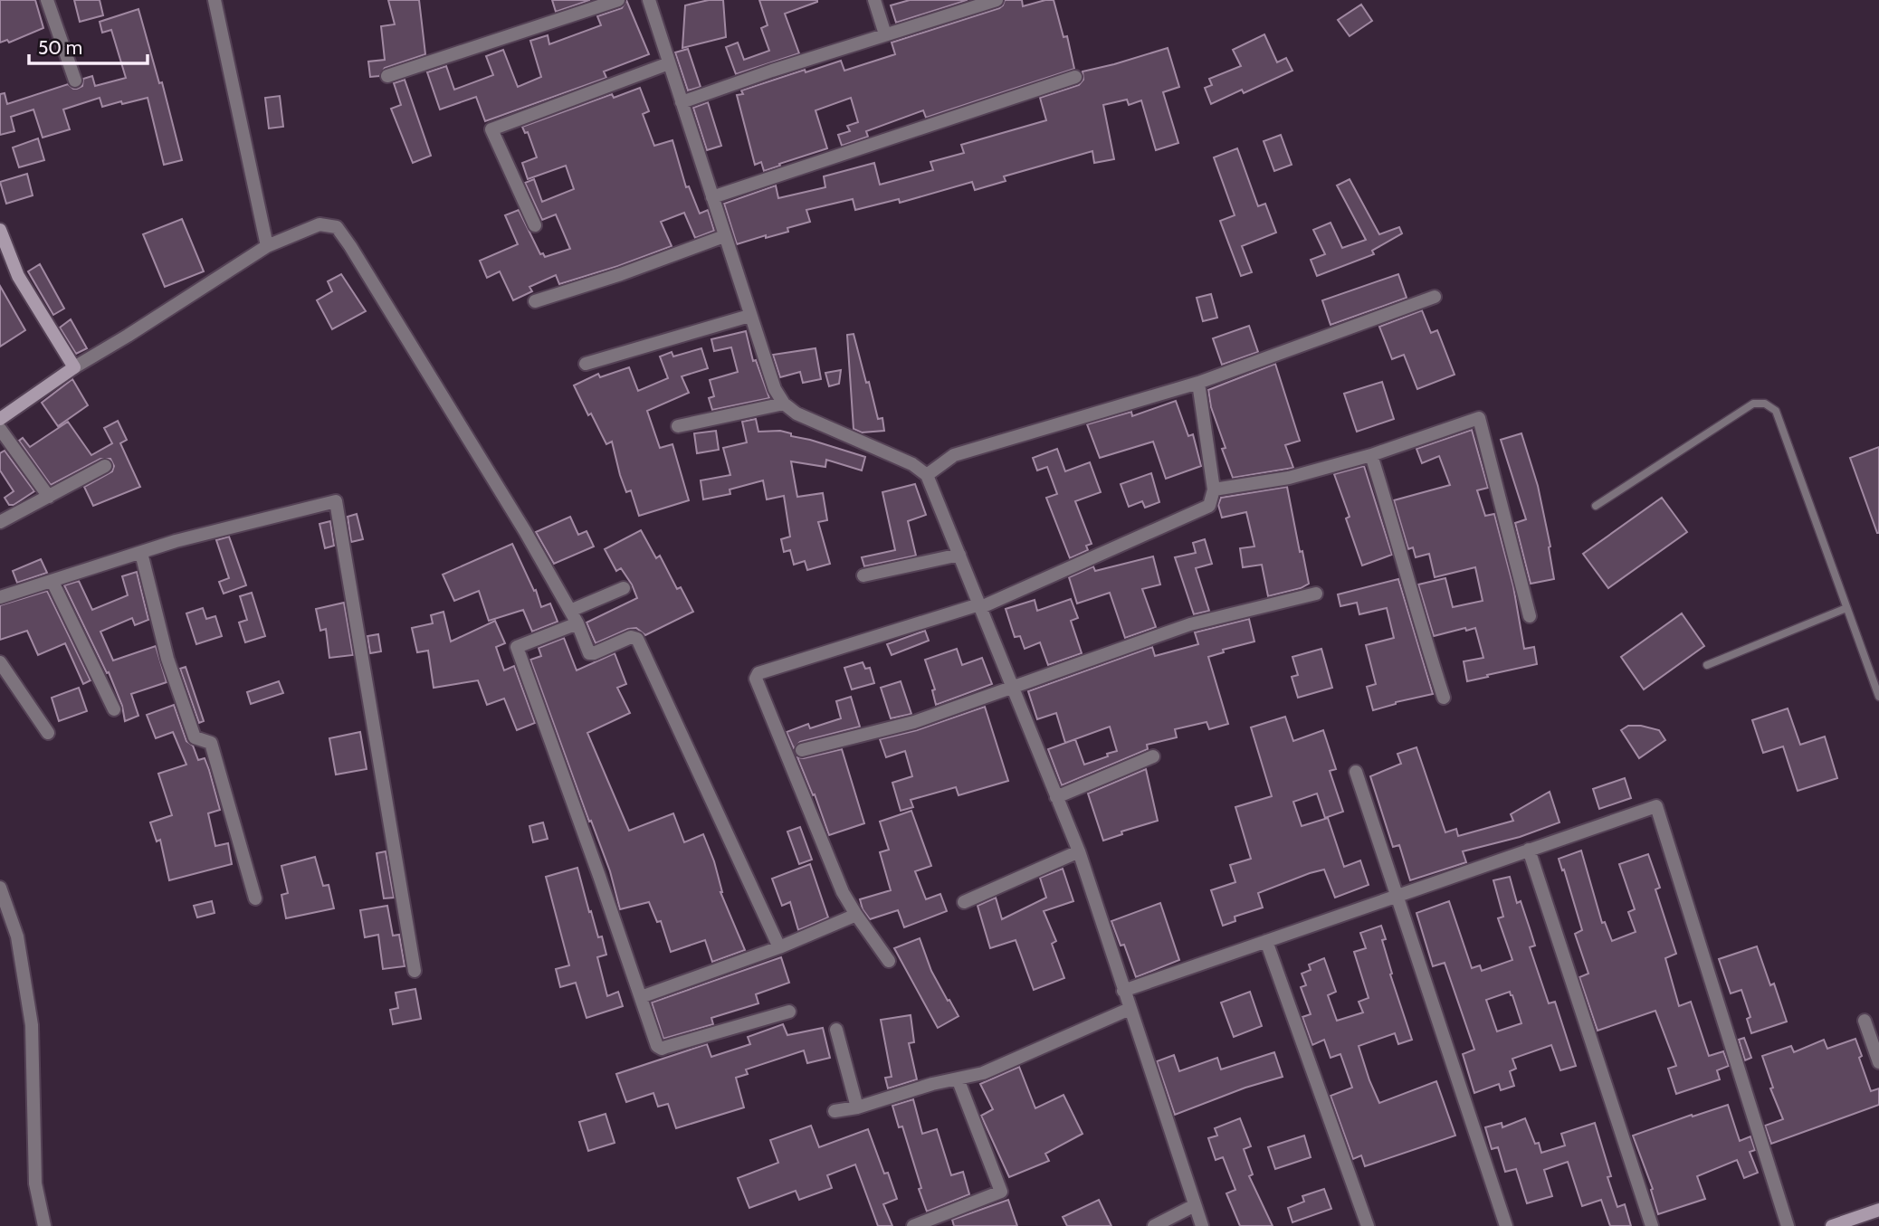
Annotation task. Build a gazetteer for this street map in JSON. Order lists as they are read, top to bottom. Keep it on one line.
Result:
{"scale_bar":"50 m"}
